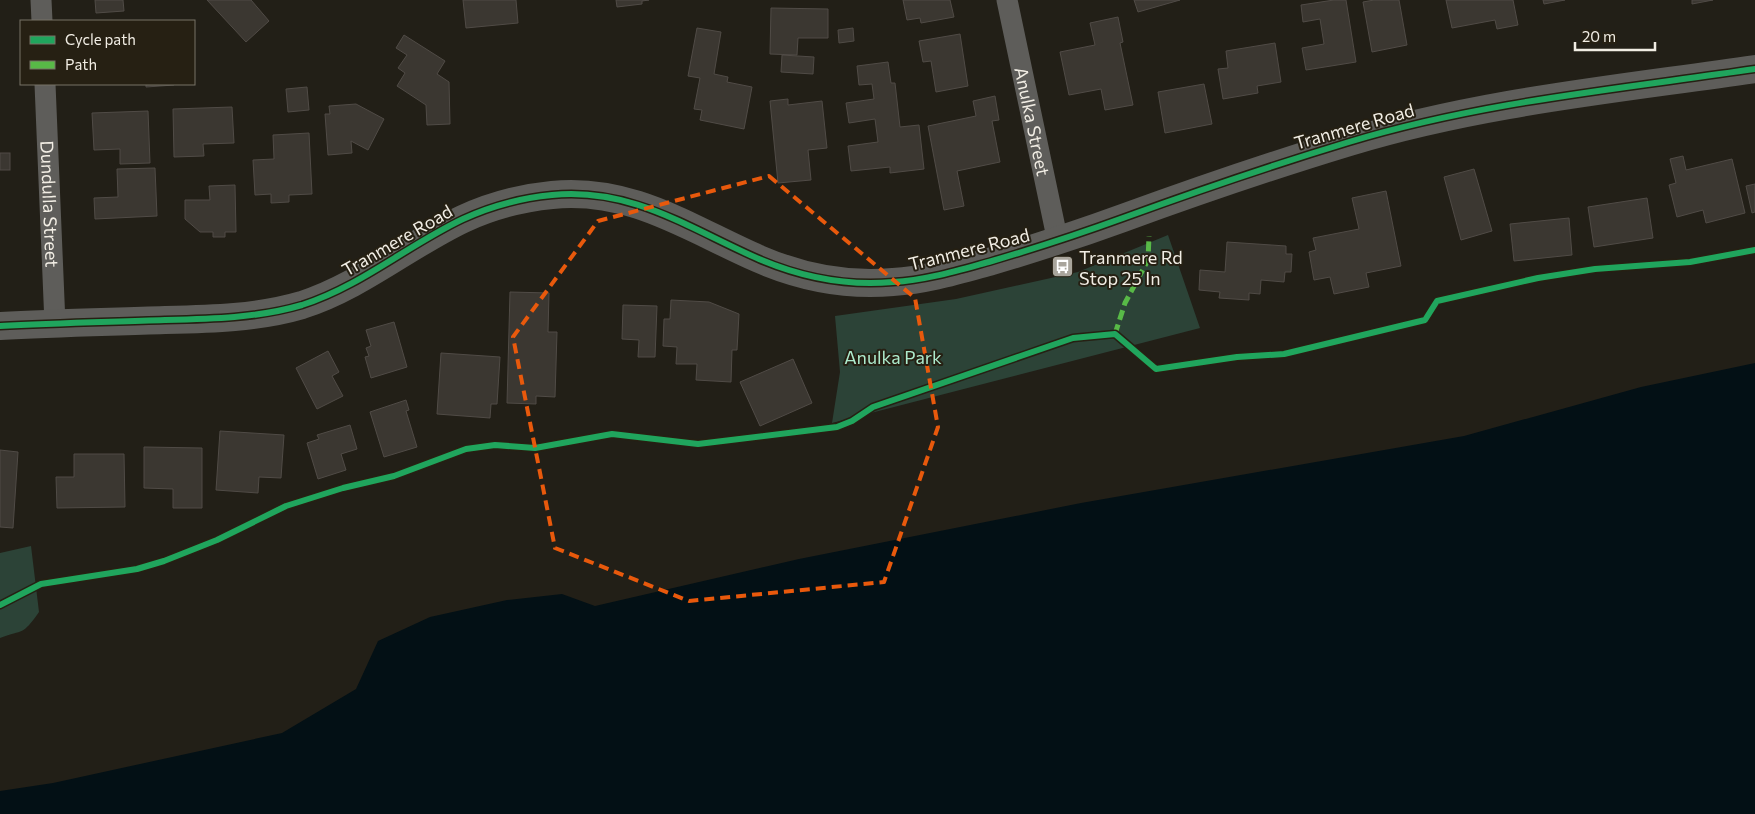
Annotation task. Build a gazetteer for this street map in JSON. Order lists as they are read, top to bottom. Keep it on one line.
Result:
{"streets":{"street":["Anulka Street","Tranmere Road","Dundulla Street"]},"crossings":[["Anulka Street","Tranmere Road"],["Tranmere Road","Dundulla Street"]],"parks":["Anulka Park"],"places":{"bus stop":["Tranmere Rd Stop 25 In"]},"legend":["Cycle path","Path"],"scale_bar":"20 m"}
